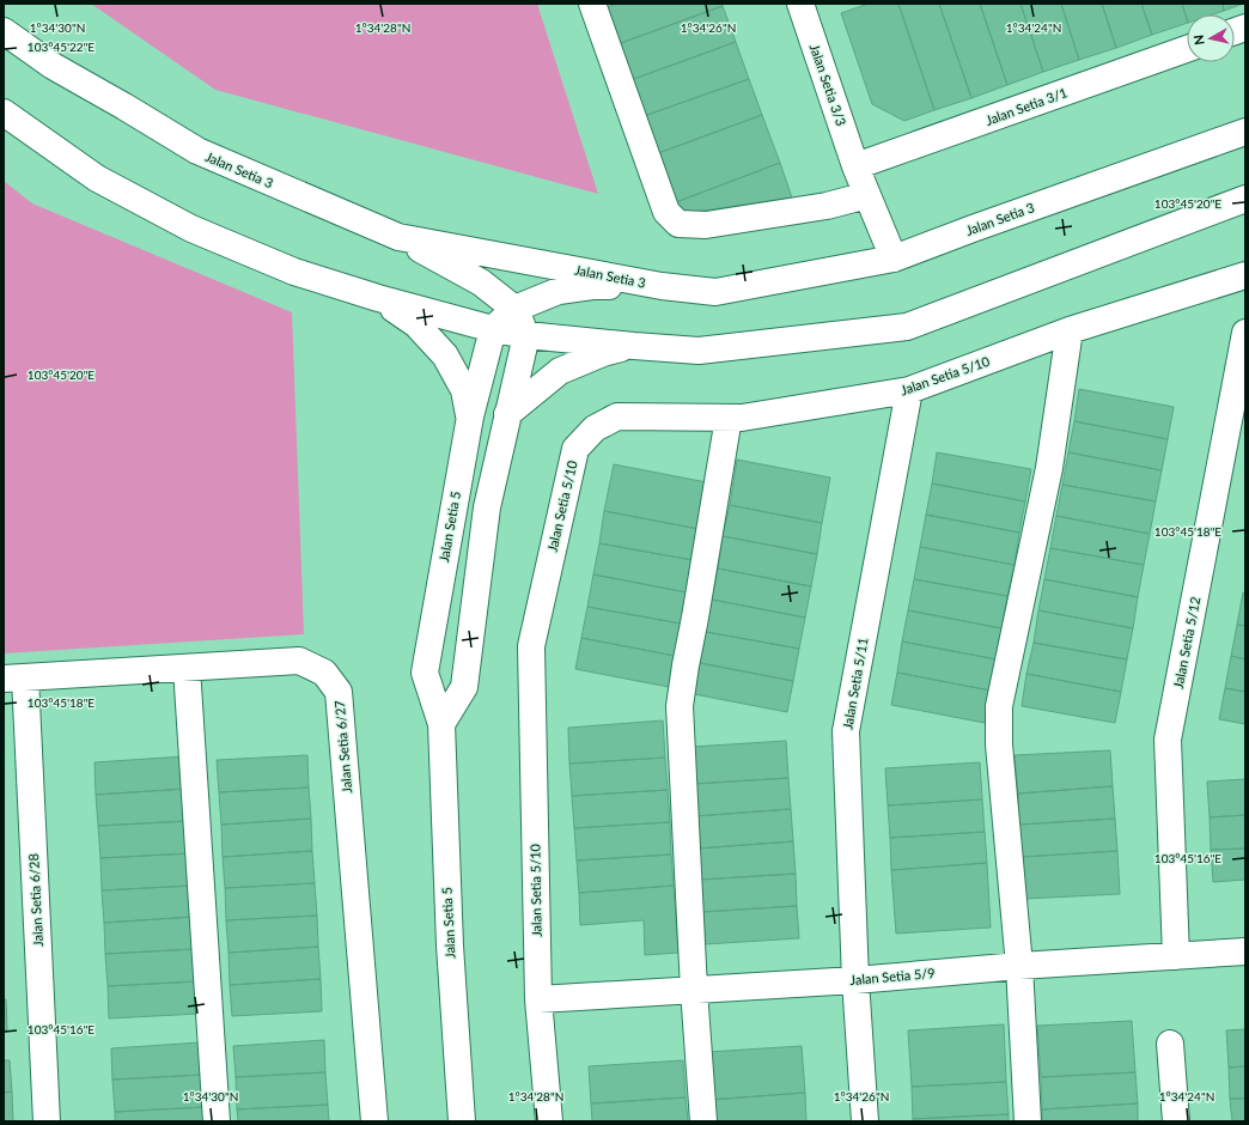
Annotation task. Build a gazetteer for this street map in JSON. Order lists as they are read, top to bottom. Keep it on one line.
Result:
{"streets":{"street":["Jalan Setia 3/3","Jalan Setia 3/1","Jalan Setia 3","Jalan Setia 5/10","Jalan Setia 5","Jalan Setia 5/12","Jalan Setia 5/11","Jalan Setia 6/27","Jalan Setia 6/28","Jalan Setia 5/9"]},"crossings":[["Jalan Setia 3/3","Jalan Setia 3/1"],["Jalan Setia 3/3","Jalan Setia 3"],["Jalan Setia 5/10","Jalan Setia 5/11"],["Jalan Setia 5/10","Jalan Setia 5/9"],["Jalan Setia 5/12","Jalan Setia 5/9"],["Jalan Setia 5/11","Jalan Setia 5/9"],["Jalan Setia 6/27","Jalan Setia 6/28"]],"north":"left","coordinates":["1°34'30\"N","1°34'28\"N","1°34'26\"N","1°34'24\"N","103°45'22\"E","103°45'20\"E","103°45'18\"E","103°45'16\"E"]}
